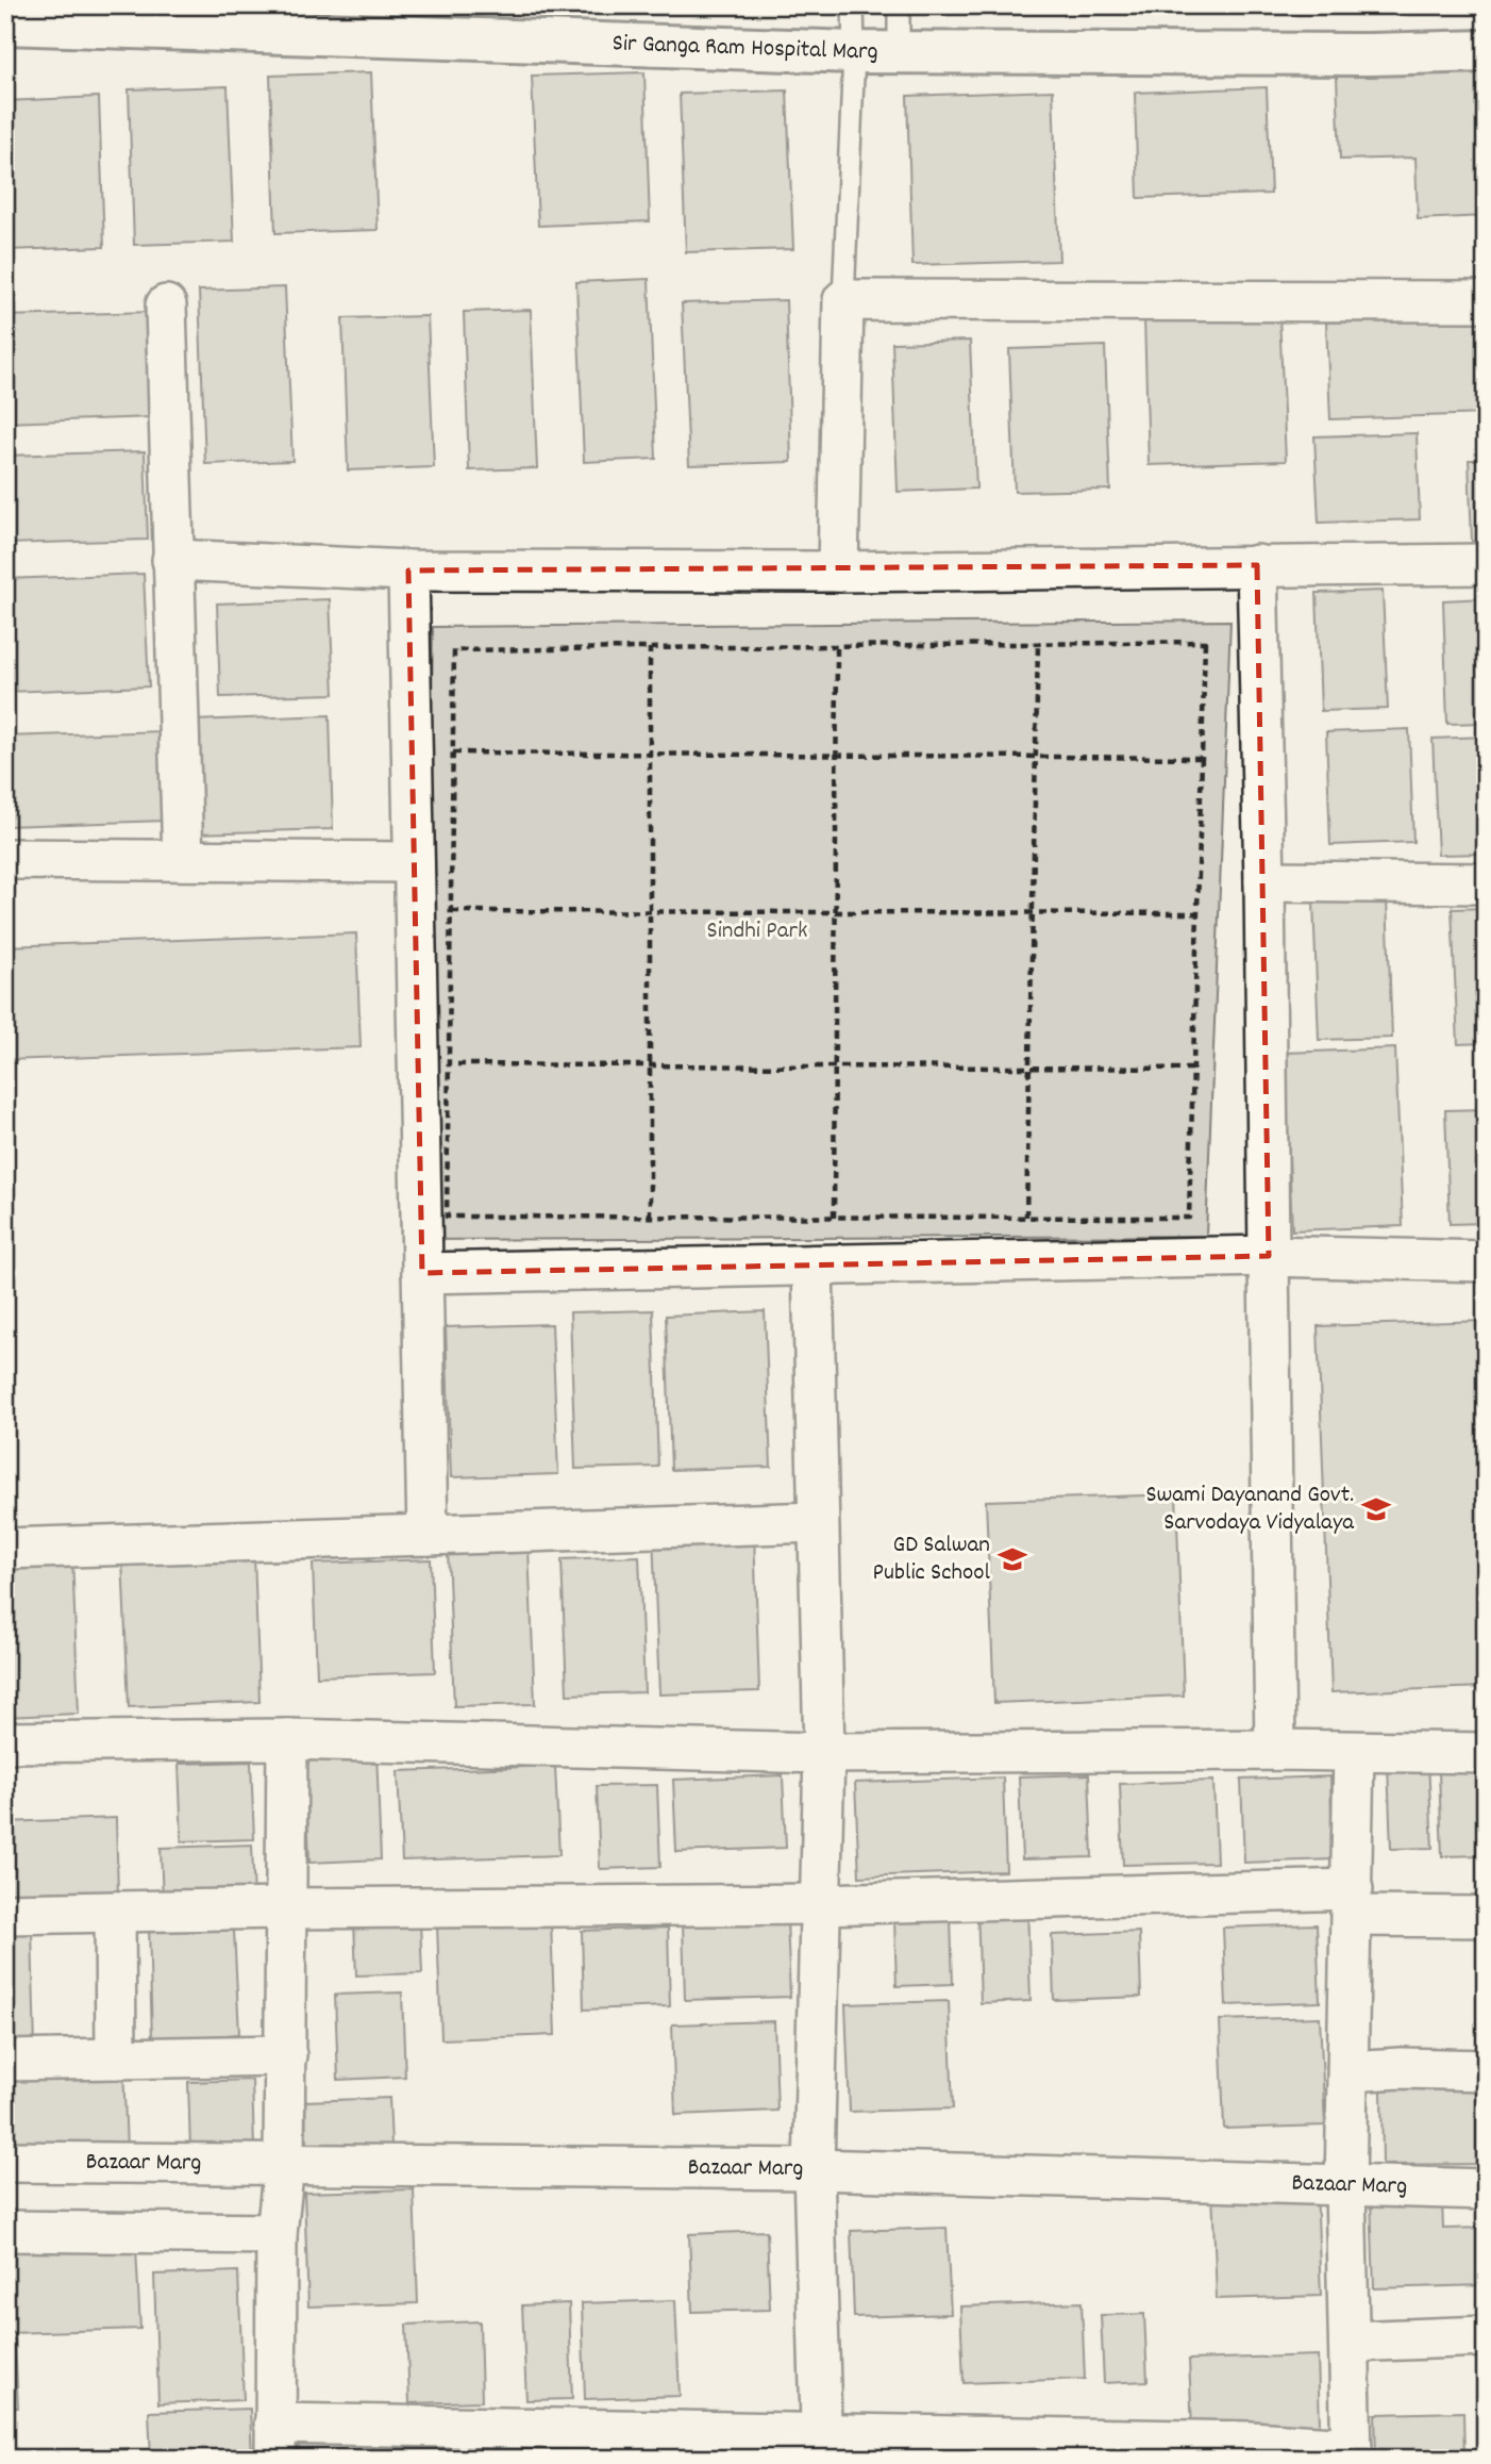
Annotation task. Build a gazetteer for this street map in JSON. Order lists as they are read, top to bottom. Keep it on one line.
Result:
{"streets":{"street":["Sir Ganga Ram Hospital Marg","Bazaar Marg"]},"parks":["Sindhi Park"],"places":{"school or university":["Swami Dayanand Govt. Sarvodaya Vidyalaya","GD Salwan Public School"]}}
